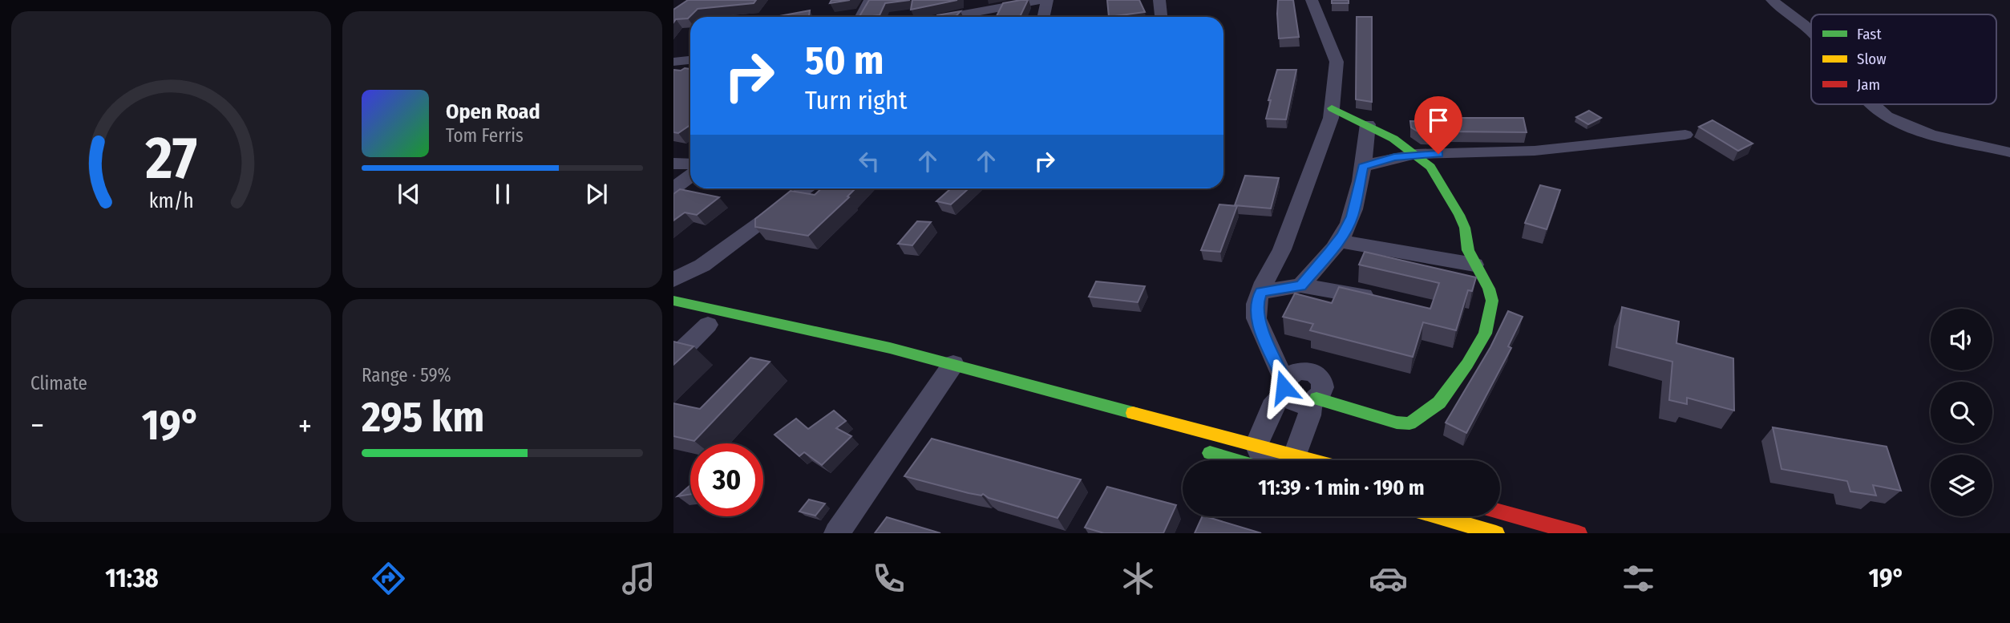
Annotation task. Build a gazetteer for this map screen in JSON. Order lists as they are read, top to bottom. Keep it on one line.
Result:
{"legend":["Fast","Slow","Jam"],"page":{"turn":["50 m","Turn right"],"song":["Open Road","Tom Ferris"],"tile":["Climate",["Range · 59%","295 km"]],"heat":["−","19°","+"],"limit":"30","trip":"11:39 · 1 min · 190 m","tabs":["11:38","19°"],"gauge":["27","km/h"]}}
